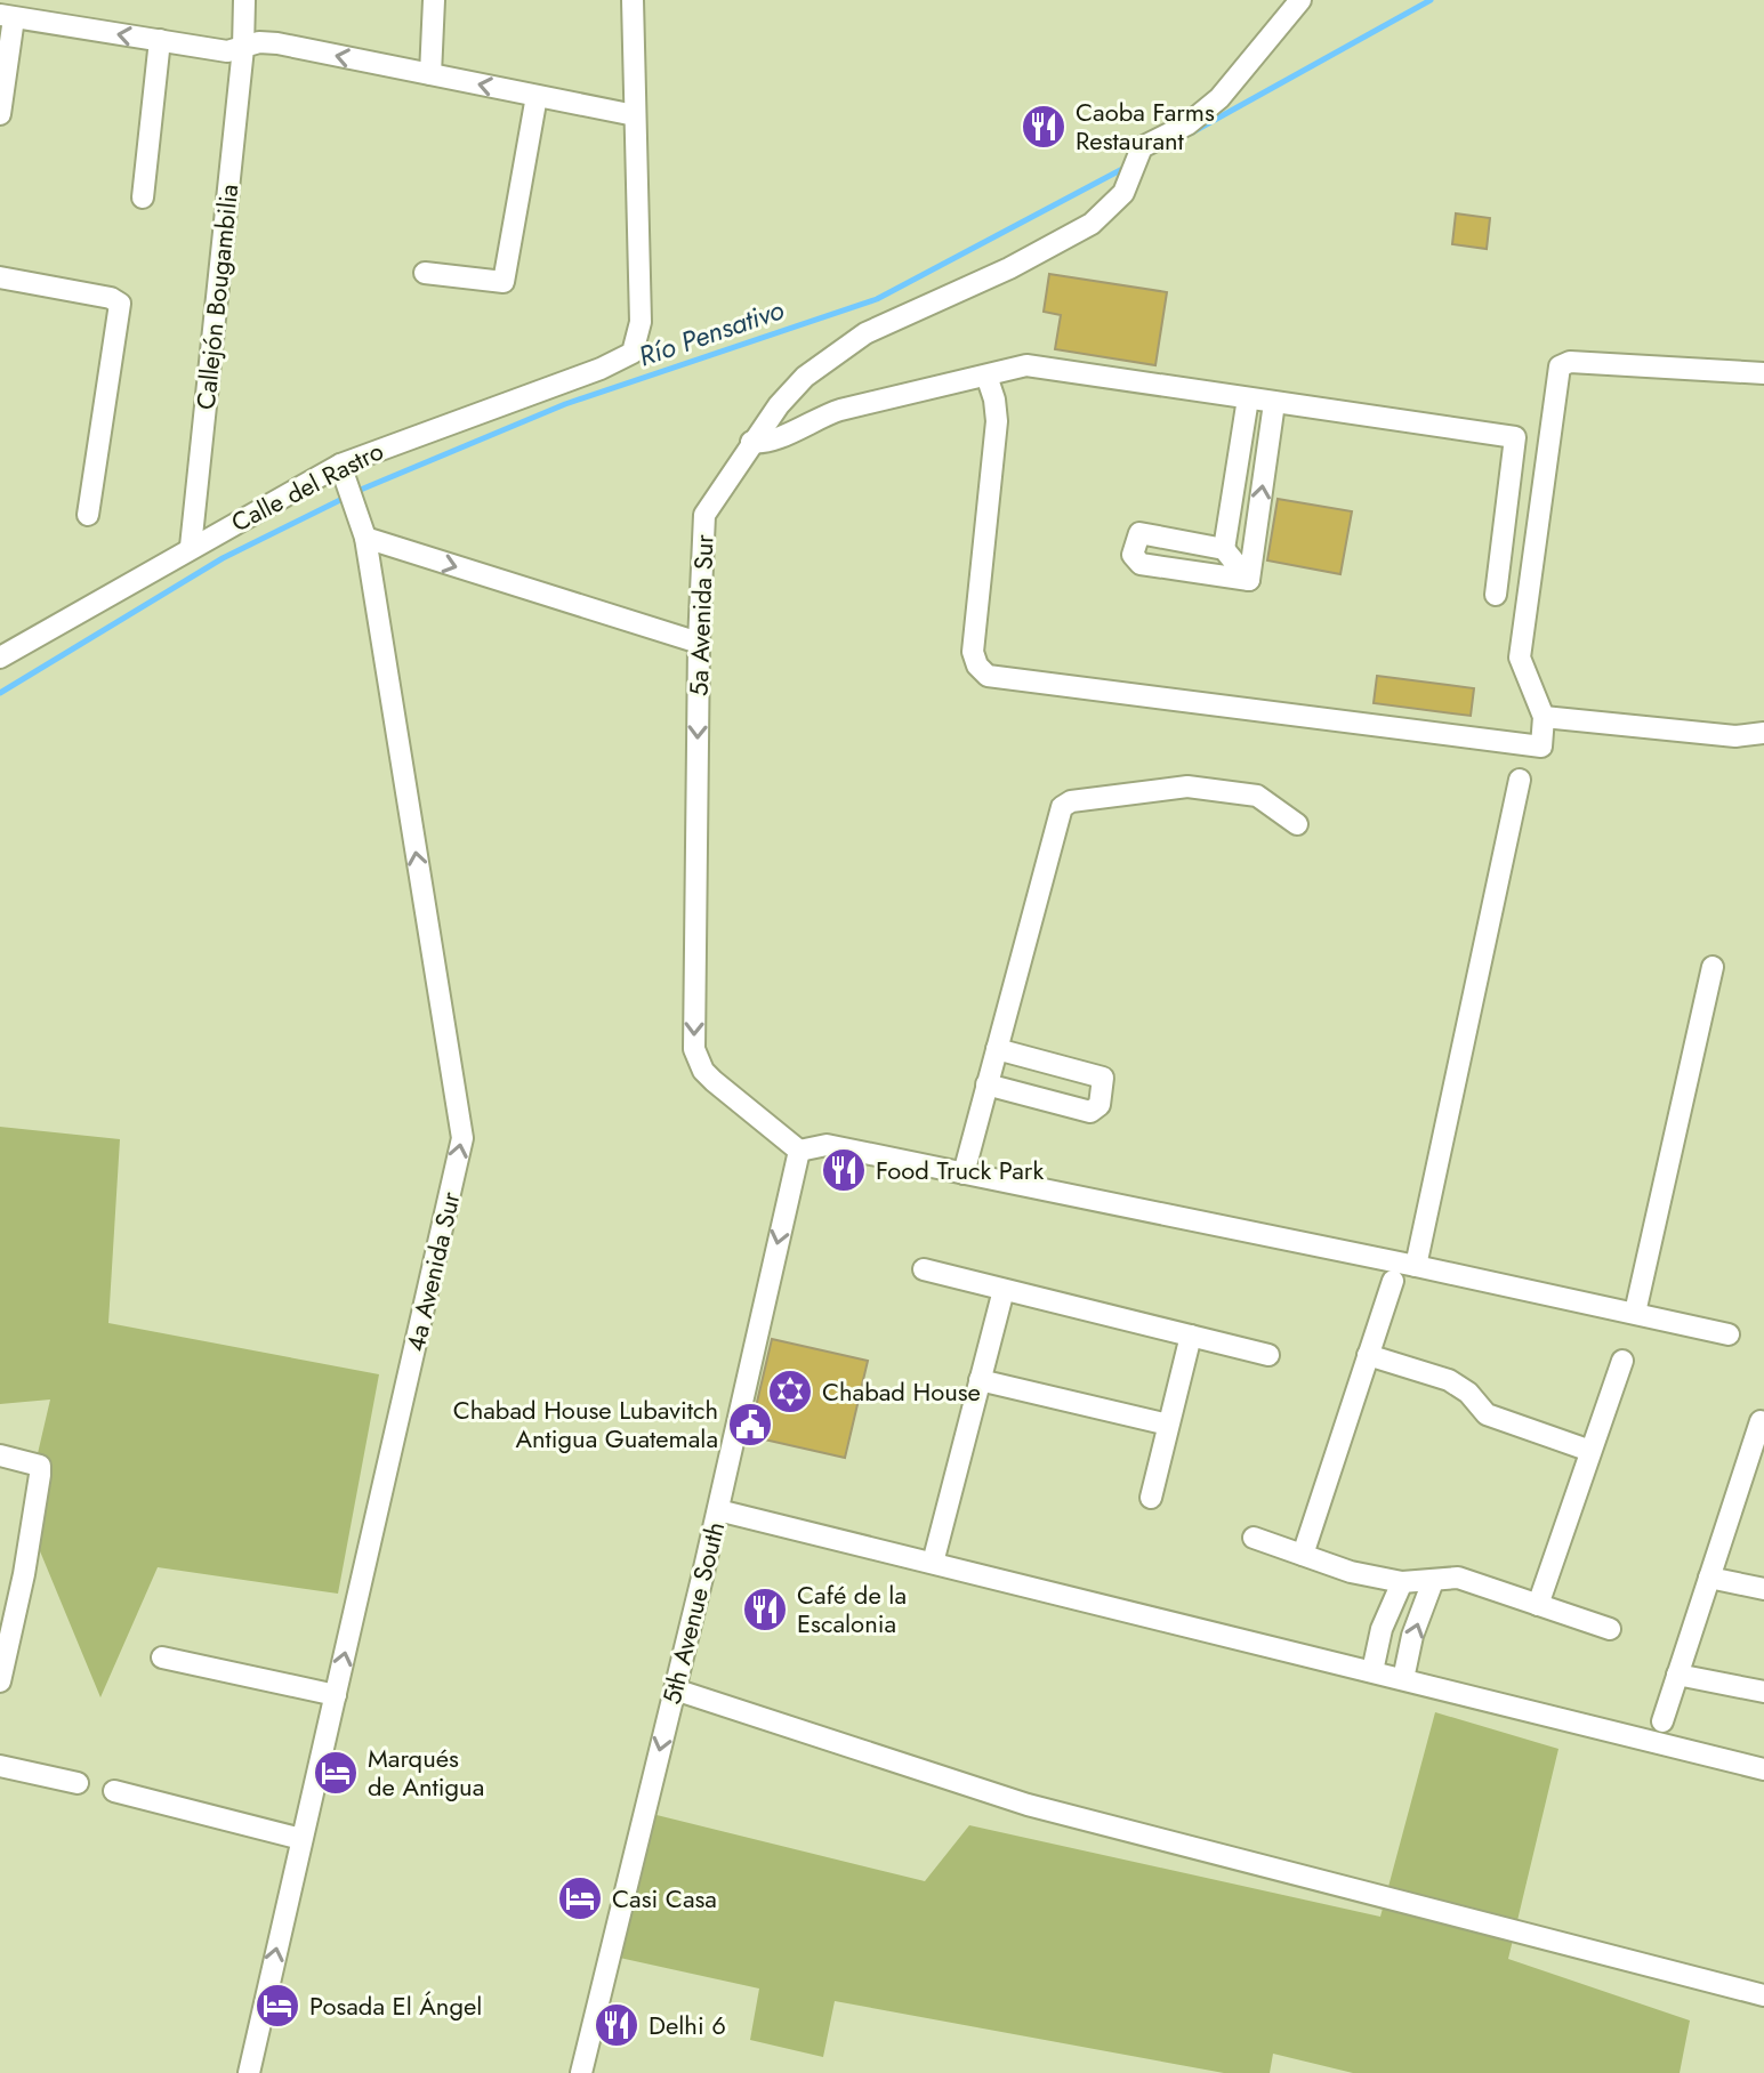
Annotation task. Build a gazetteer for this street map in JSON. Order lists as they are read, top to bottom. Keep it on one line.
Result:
{"streets":{"street":["Callejón Bougambilia","Calle del Rastro","5a Avenida Sur","4a Avenida Sur","5th Avenue South"]},"crossings":[["Callejón Bougambilia","Calle del Rastro"],["Calle del Rastro","4a Avenida Sur"],["5a Avenida Sur","5th Avenue South"]],"one_way":["4a Avenida Sur","5th Avenue South"],"water":["Río Pensativo"],"places":{"restaurant":["Caoba Farms Restaurant","Food Truck Park","Café de la Escalonia","Delhi 6"],"synagogue":["Chabad House"],"public building":["Chabad House Lubavitch Antigua Guatemala"],"hotel":["Marqués de Antigua","Casi Casa","Posada El Ángel"]}}
